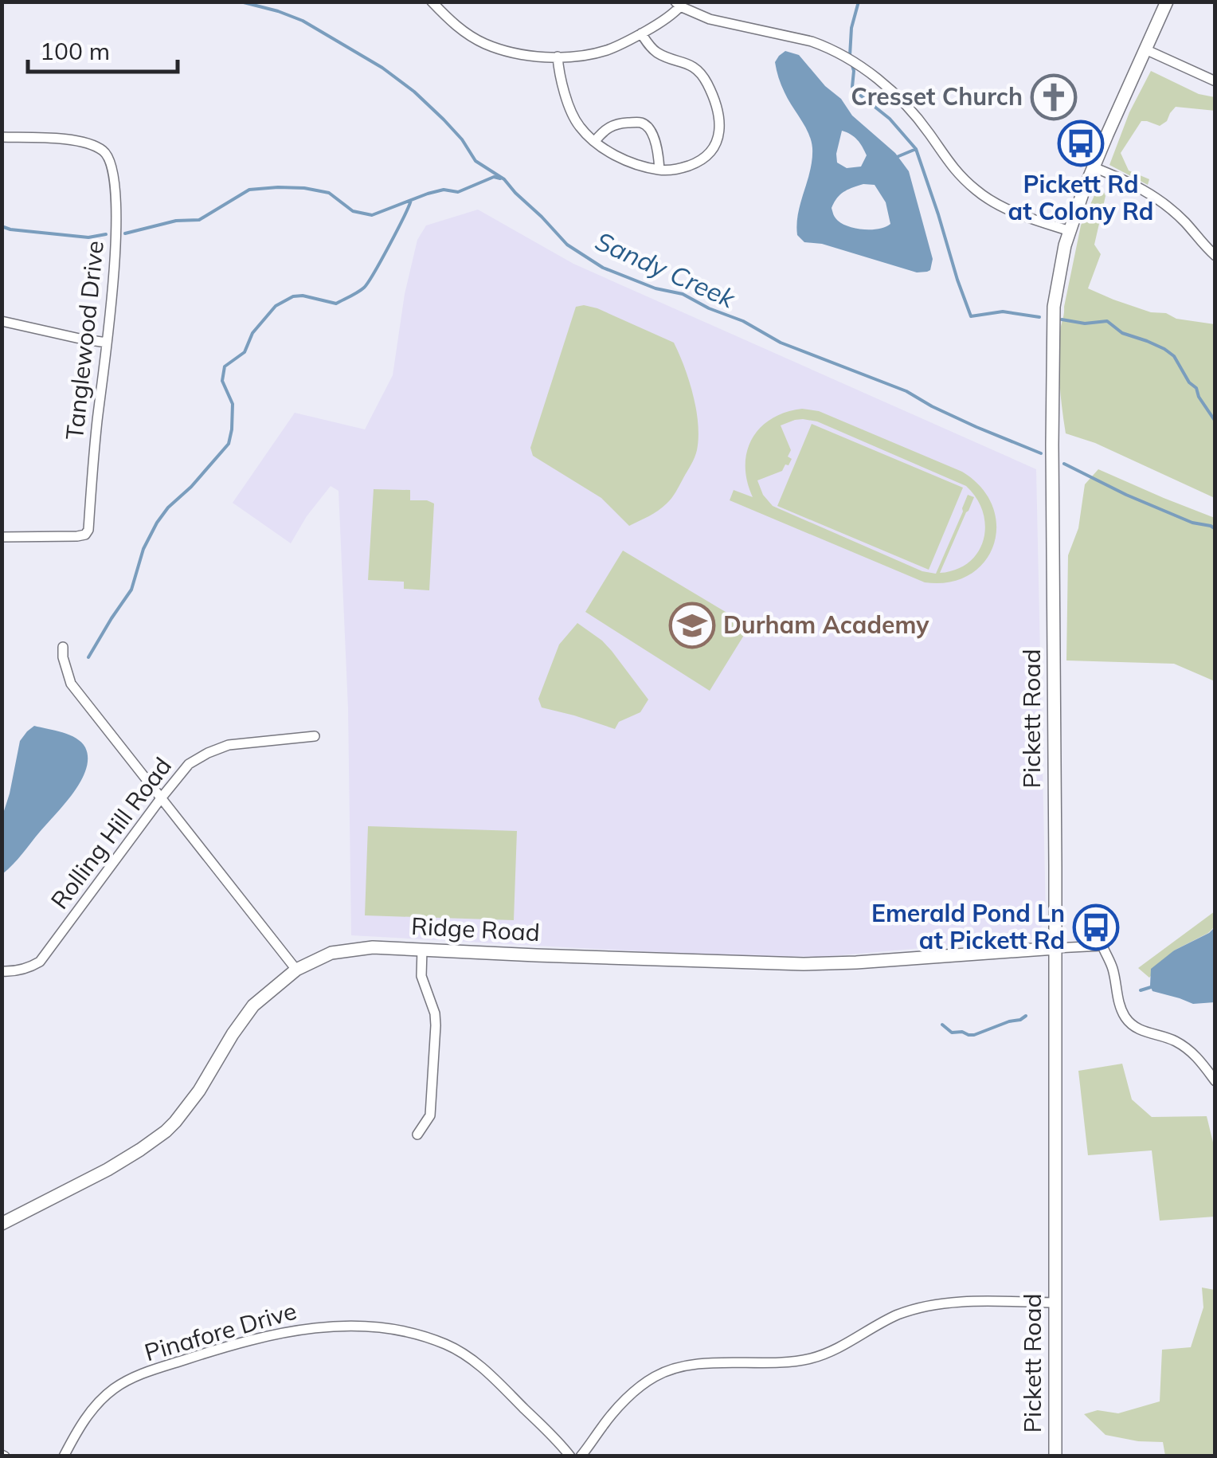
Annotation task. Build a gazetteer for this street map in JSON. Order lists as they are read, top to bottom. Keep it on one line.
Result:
{"streets":{"street":["Tanglewood Drive","Pickett Road","Rolling Hill Road","Ridge Road","Pinafore Drive"]},"crossings":[["Pickett Road","Ridge Road"]],"water":["Sandy Creek"],"places":{"church":["Cresset Church"],"bus stop":["Pickett Rd at Colony Rd","Emerald Pond Ln at Pickett Rd"],"school or university":["Durham Academy"]},"scale_bar":"100 m"}
